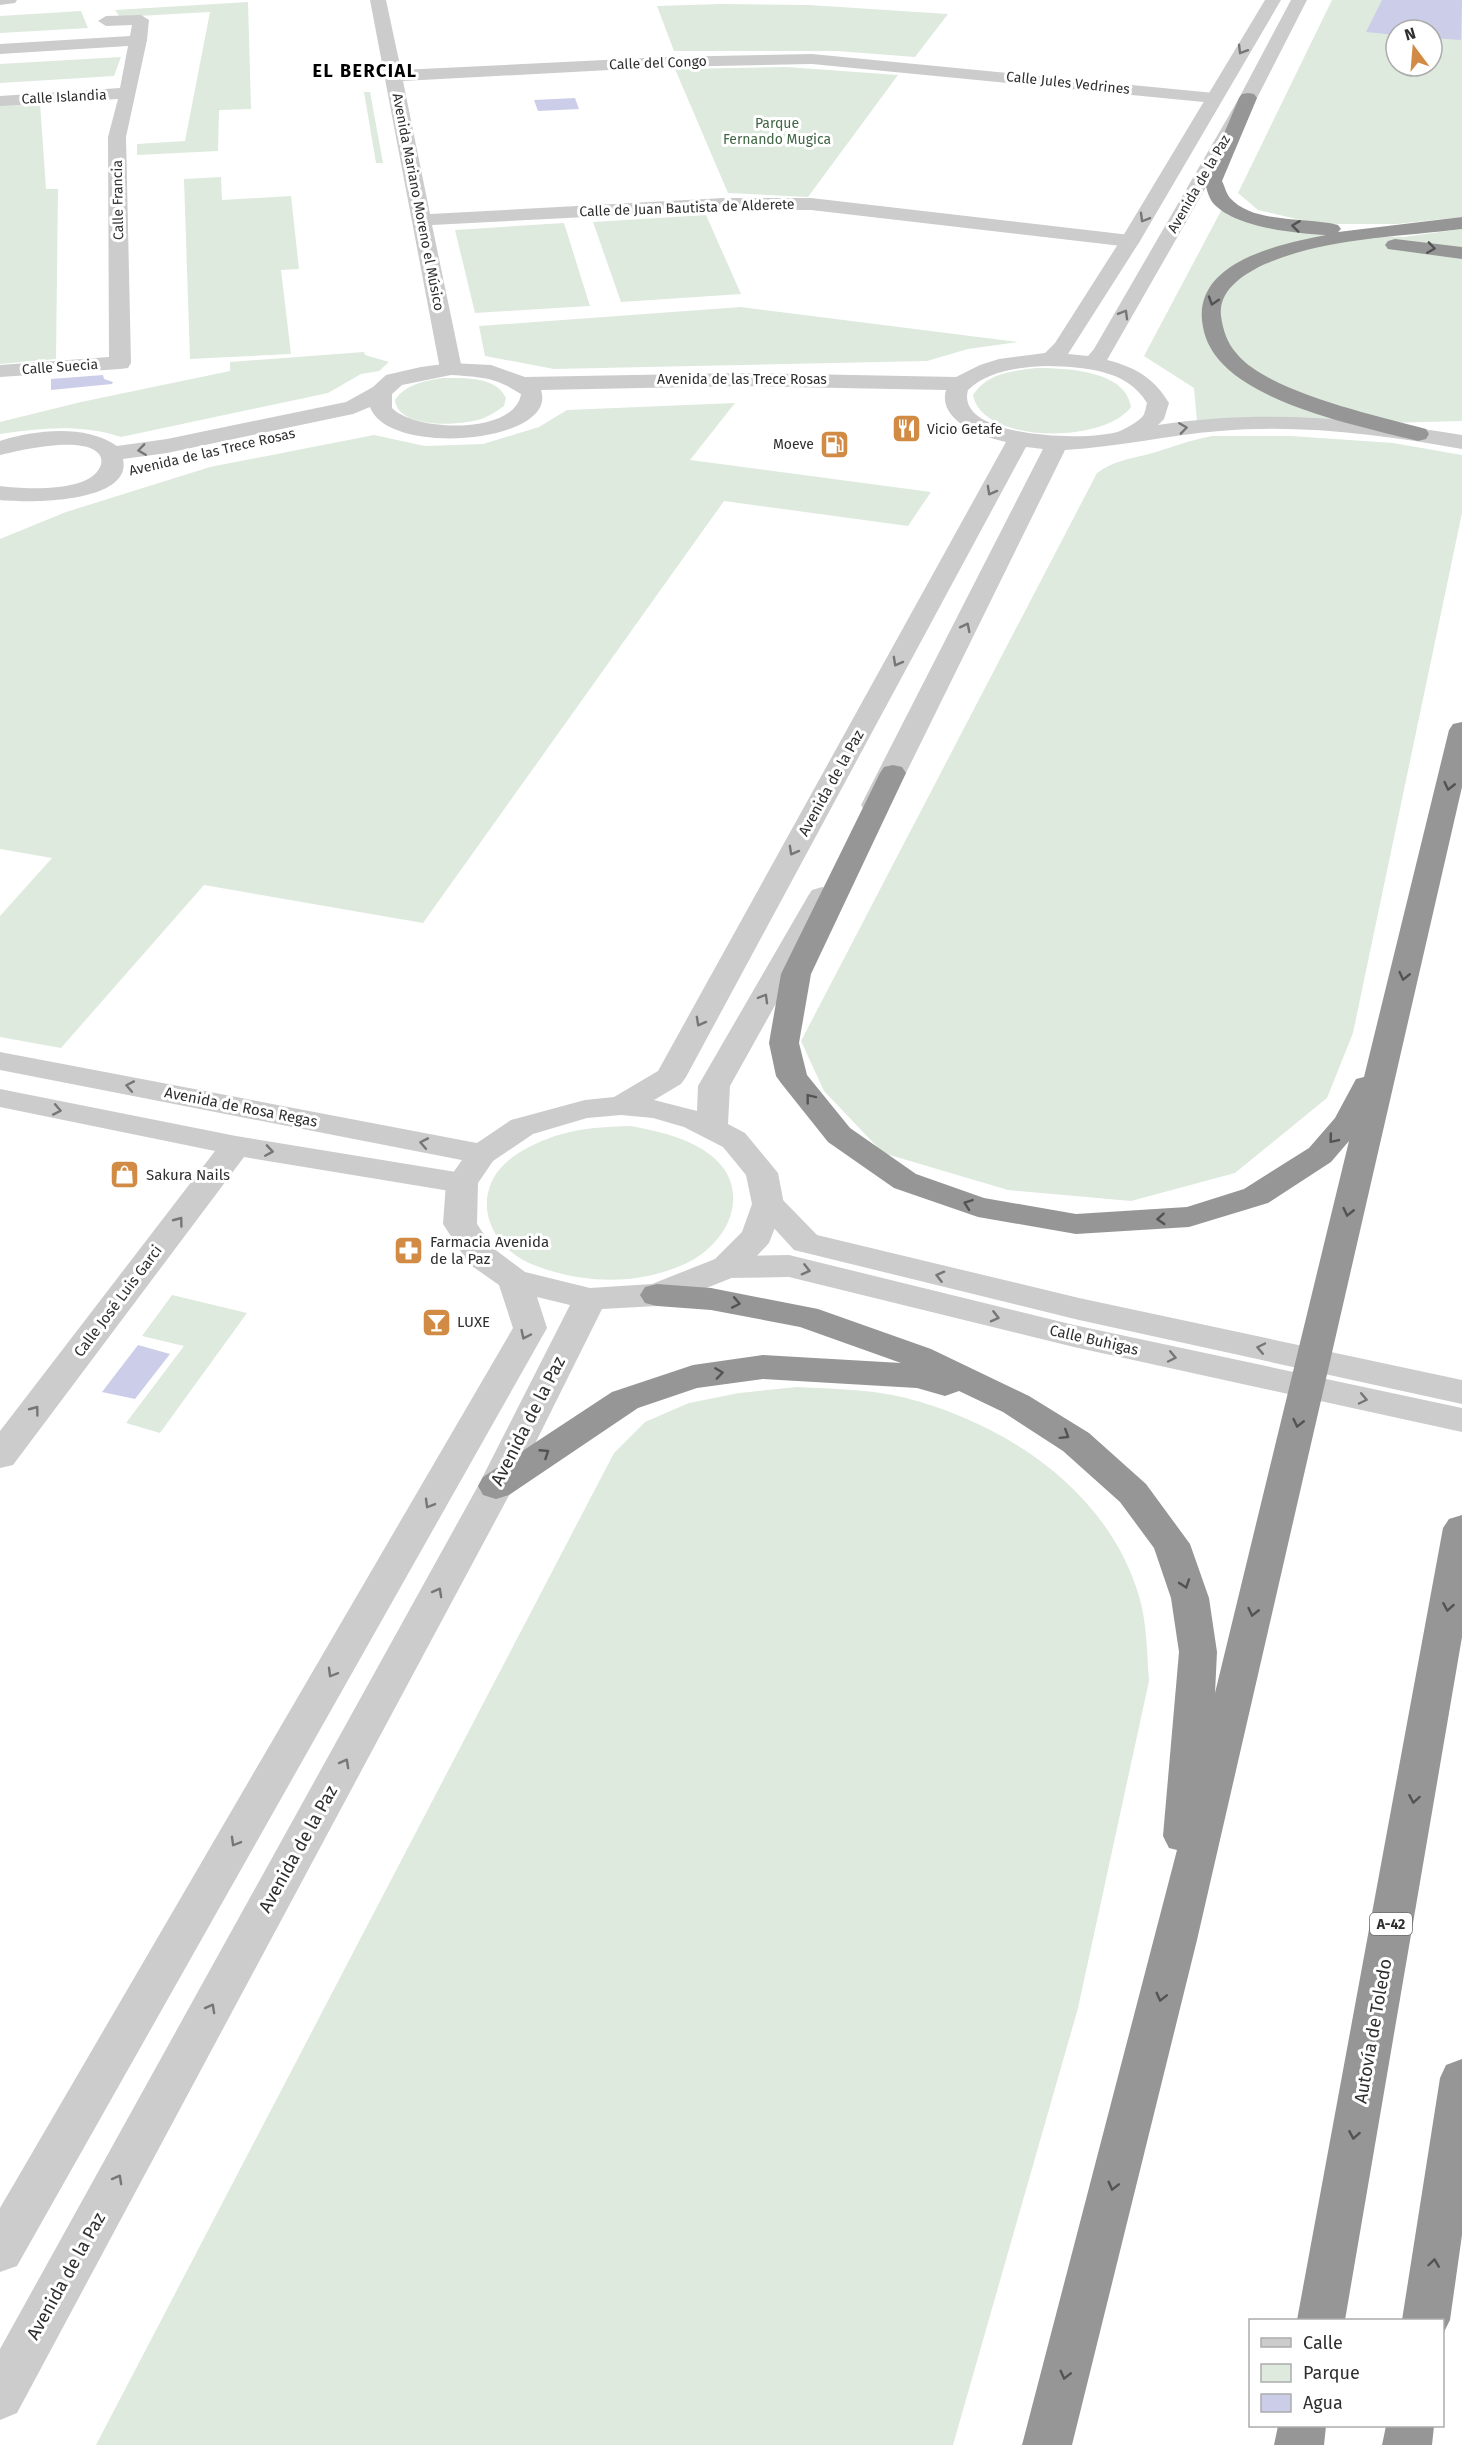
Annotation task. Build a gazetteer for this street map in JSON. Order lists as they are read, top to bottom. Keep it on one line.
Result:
{"streets":{"highway":["A-42","Autovía de Toledo"],"street":["Calle del Congo","Calle Jules Vedrines","Calle Islandia","Avenida de la Paz","Calle Francia","Avenida Mariano Moreno el Músico","Calle de Juan Bautista de Alderete","Calle Suecia","Avenida de las Trece Rosas","Avenida de Rosa Regas","Calle José Luis Garci","Calle Buhigas"]},"crossings":[["Calle del Congo","Calle Jules Vedrines"],["Calle del Congo","Avenida Mariano Moreno el Músico"],["Calle Islandia","Calle Francia"],["Calle Francia","Calle Suecia"],["Avenida Mariano Moreno el Músico","Calle de Juan Bautista de Alderete"],["Avenida Mariano Moreno el Músico","Avenida de las Trece Rosas"]],"one_way":["Calle José Luis Garci"],"districts":["EL BERCIAL"],"parks":["Parque Fernando Mugica"],"places":{"restaurant":["Vicio Getafe"],"fuel station":["Moeve"],"shop":["Sakura Nails"],"pharmacy":["Farmacia Avenida de la Paz"],"bar":["LUXE"]},"legend":["Calle","Parque","Agua"],"north":"top"}
